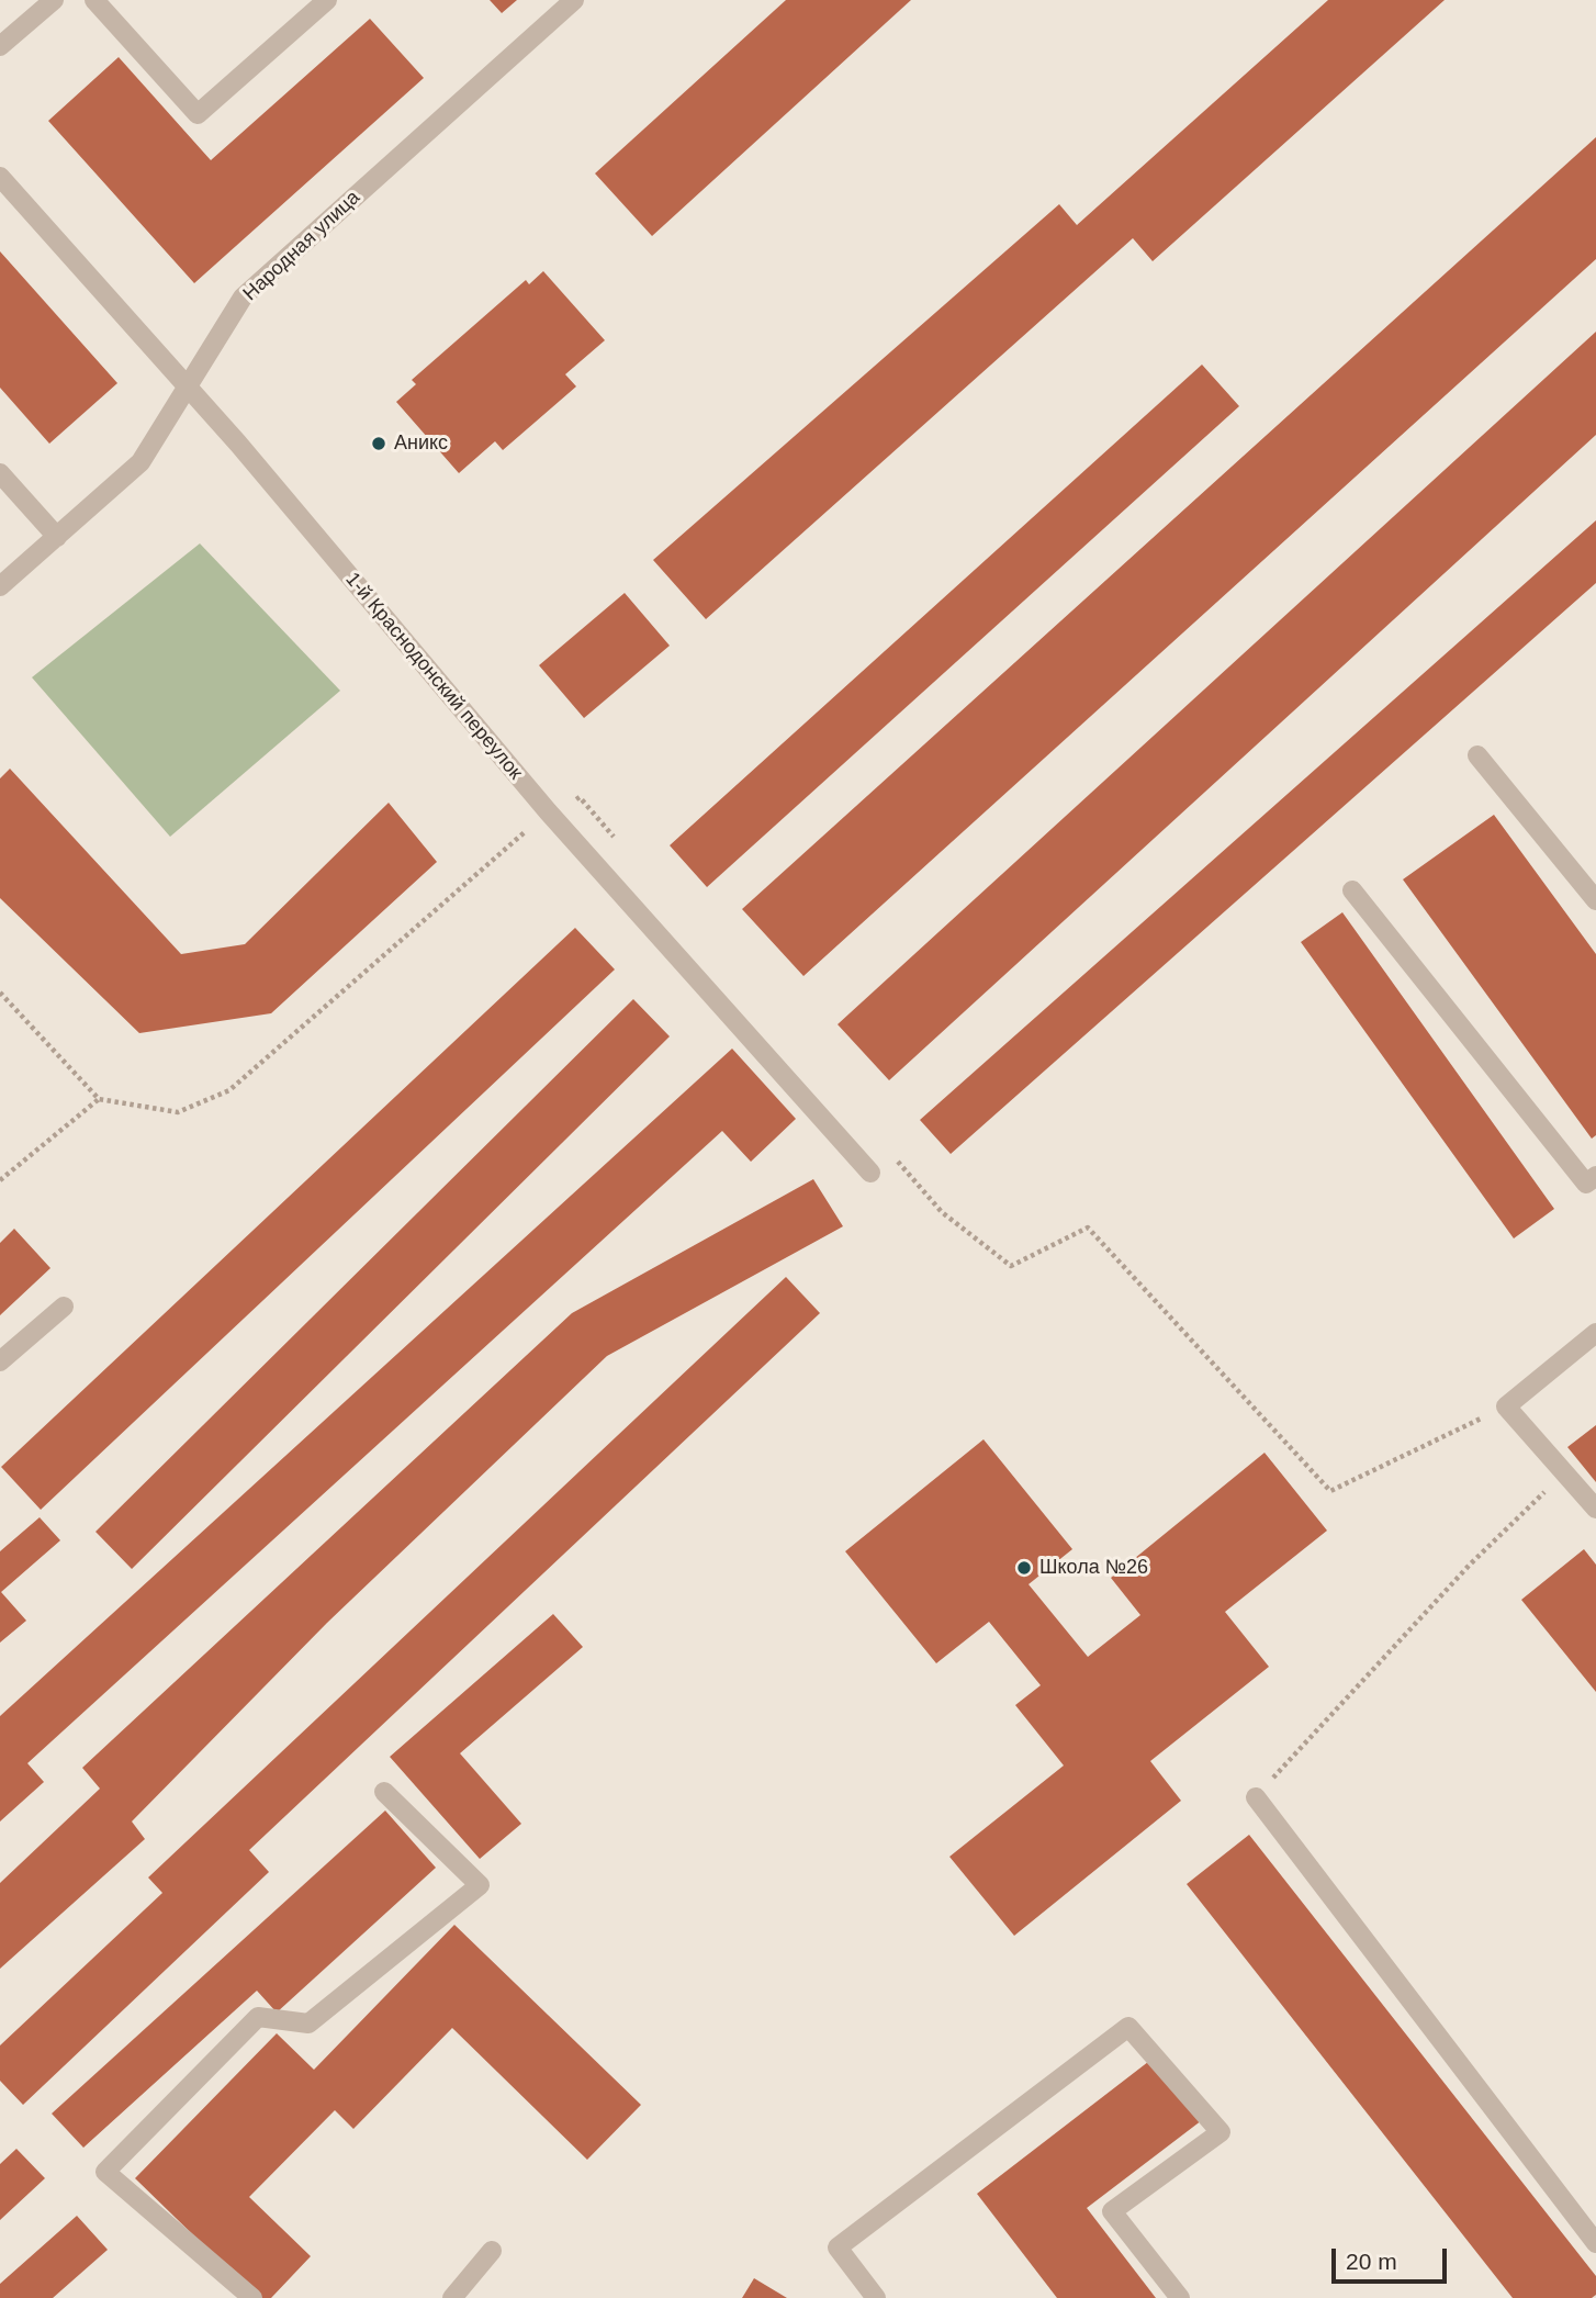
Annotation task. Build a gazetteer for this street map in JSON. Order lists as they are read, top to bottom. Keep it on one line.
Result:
{"streets":{"street":["Народная улица","1-й Краснодонский переулок"]},"crossings":[["Народная улица","1-й Краснодонский переулок"]],"places":["Аникс","Школа №26"],"scale_bar":"20 m"}
